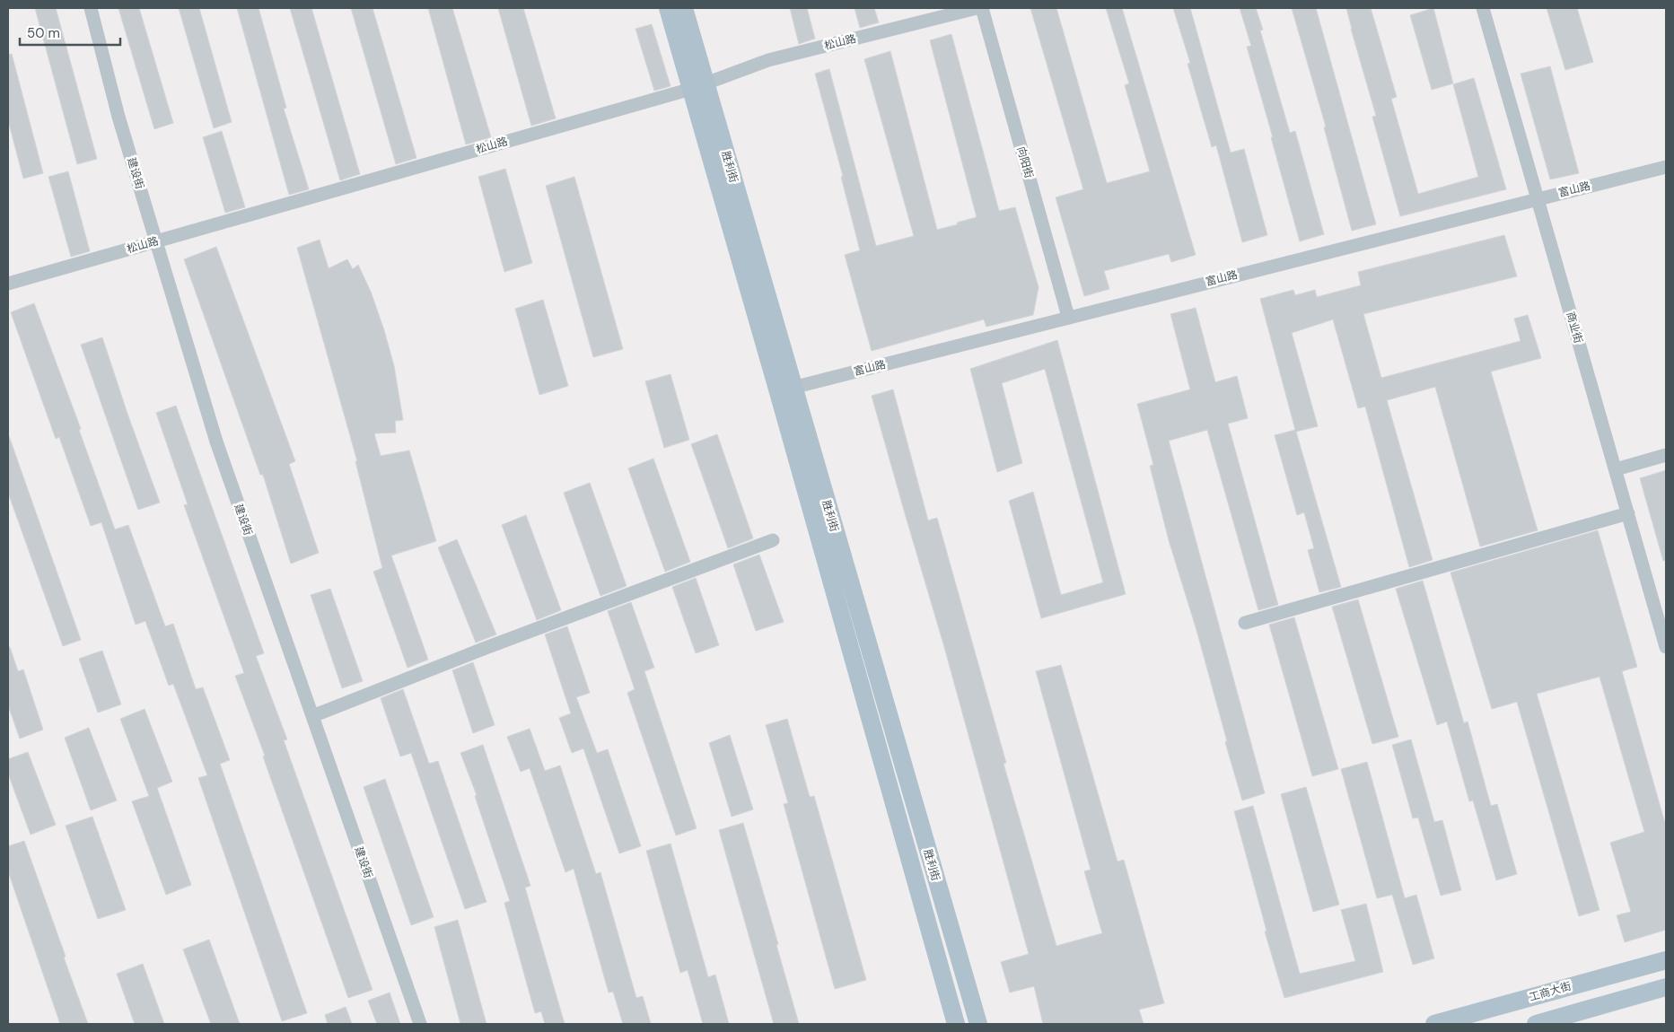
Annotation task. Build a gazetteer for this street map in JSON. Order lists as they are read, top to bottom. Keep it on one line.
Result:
{"streets":{"main road":["胜利街","工商大街"],"street":["松山路","向阳街","建设街","富山路","商业街"]},"crossings":[["松山路","胜利街"],["松山路","建设街"],["向阳街","富山路"],["胜利街","富山路"],["富山路","商业街"]],"scale_bar":"50 m"}
